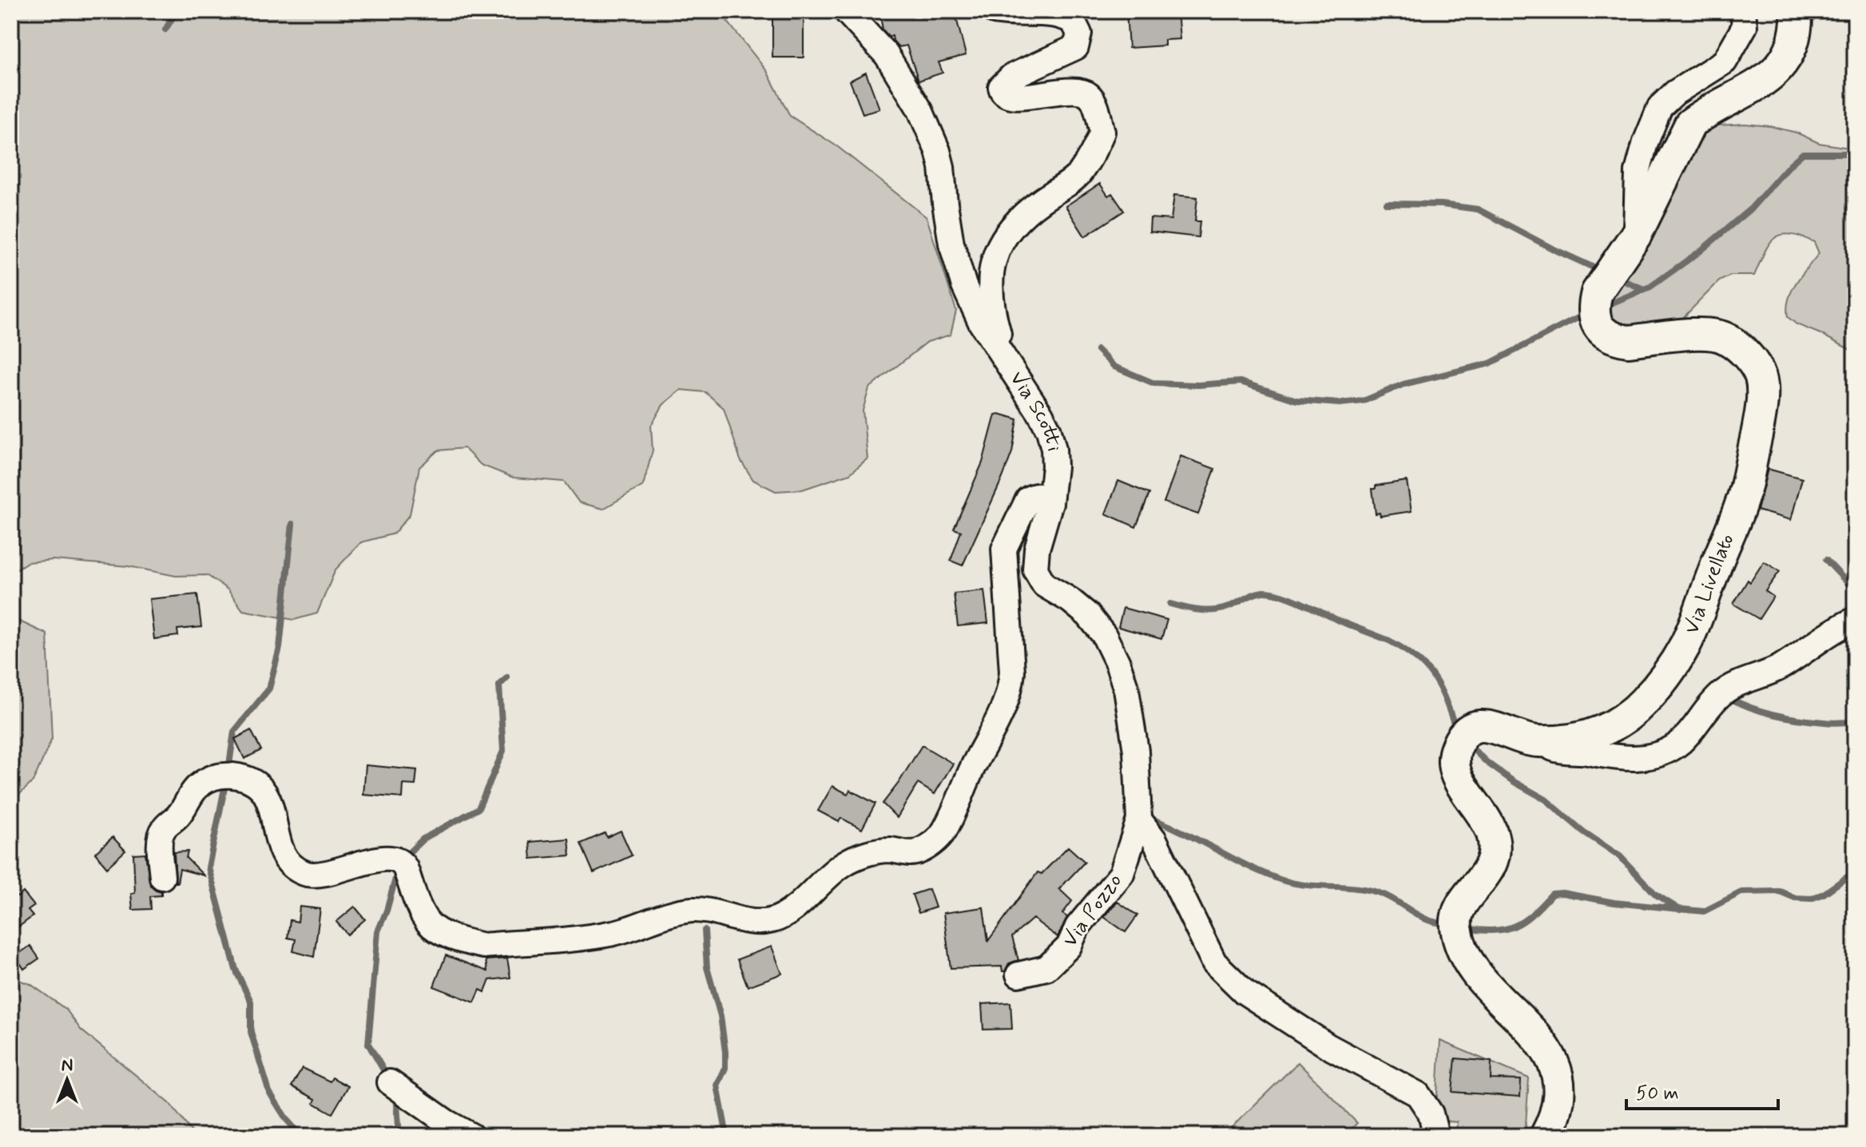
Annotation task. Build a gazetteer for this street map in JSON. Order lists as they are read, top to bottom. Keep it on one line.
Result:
{"streets":{"main road":["Via Livellato"],"street":["Via Scotti","Via Pozzo"]},"crossings":[["Via Scotti","Via Pozzo"]],"scale_bar":"50 m","north":"top"}
